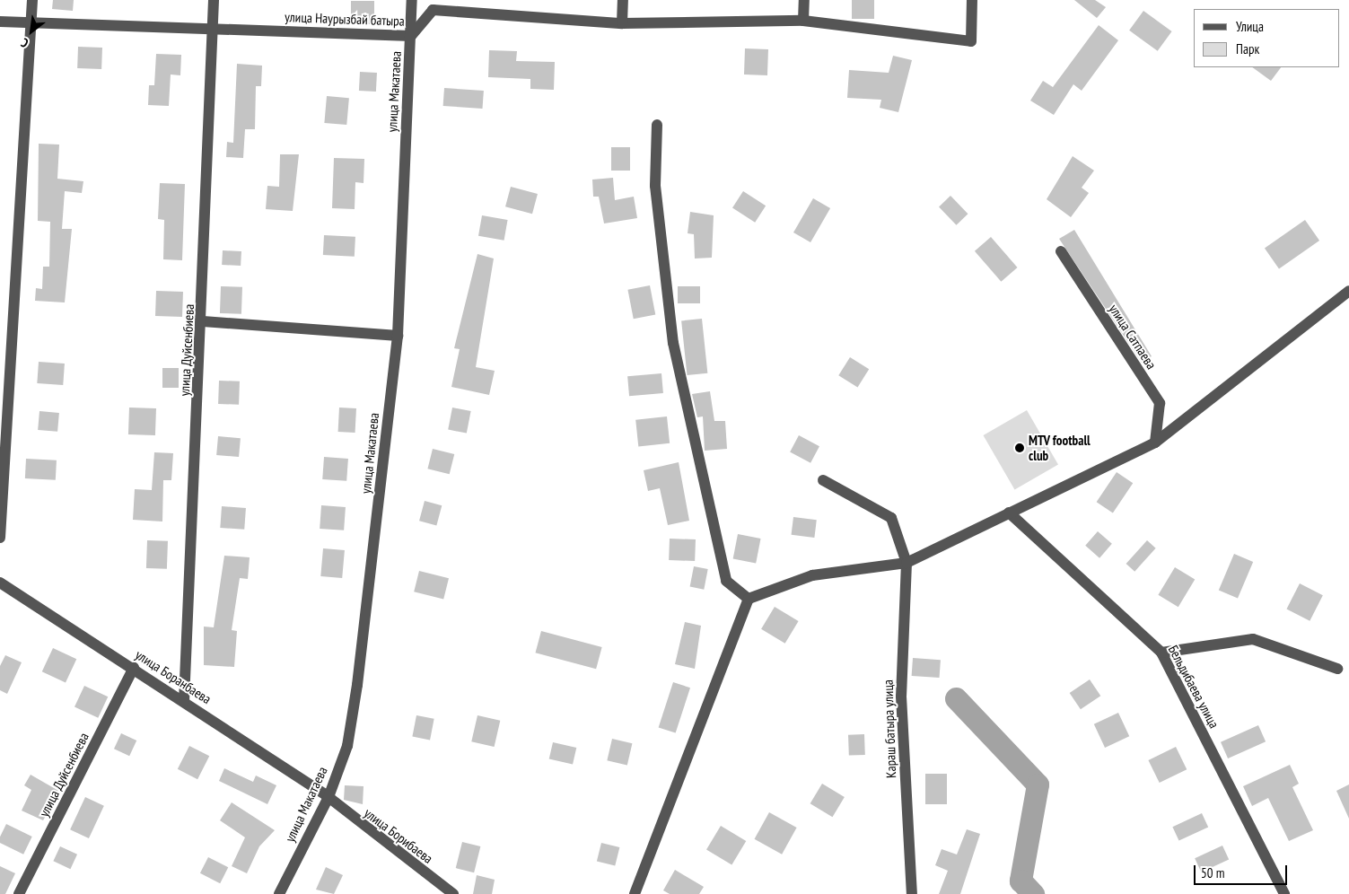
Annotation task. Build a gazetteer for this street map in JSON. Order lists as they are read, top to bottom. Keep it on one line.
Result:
{"streets":{"street":["улица Наурызбай батыра","улица Макатаева","улица Сатпаева","улица Дуйсенбиева","улица Боранбаева","Бельдибаева улица","Караш батыра улица","улица Борибаева"]},"crossings":[["улица Наурызбай батыра","улица Макатаева"],["улица Наурызбай батыра","улица Дуйсенбиева"],["улица Макатаева","улица Боранбаева"],["улица Макатаева","улица Борибаева"],["улица Дуйсенбиева","улица Боранбаева"],["улица Боранбаева","улица Борибаева"]],"places":["MTV football club"],"legend":["Улица","Парк"],"scale_bar":"50 m","north":"bottom left"}
